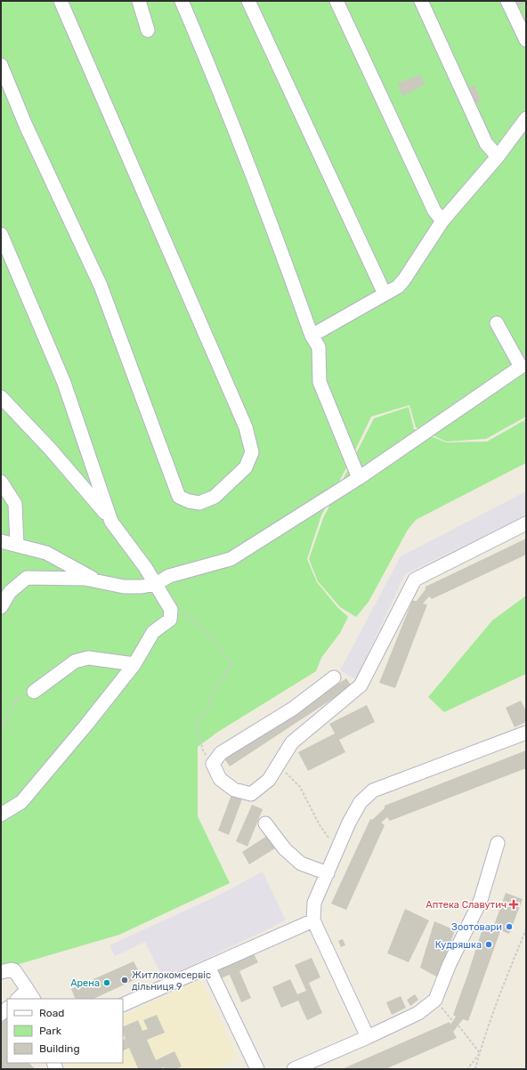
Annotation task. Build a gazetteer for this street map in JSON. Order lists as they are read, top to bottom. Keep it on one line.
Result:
{"places":{"health":["Аптека Славутич"],"other":["Зоотовари","Кудряшка","Житлокомсервіс дільниця 9","Арена"]},"legend":["Road","Park","Building"]}
